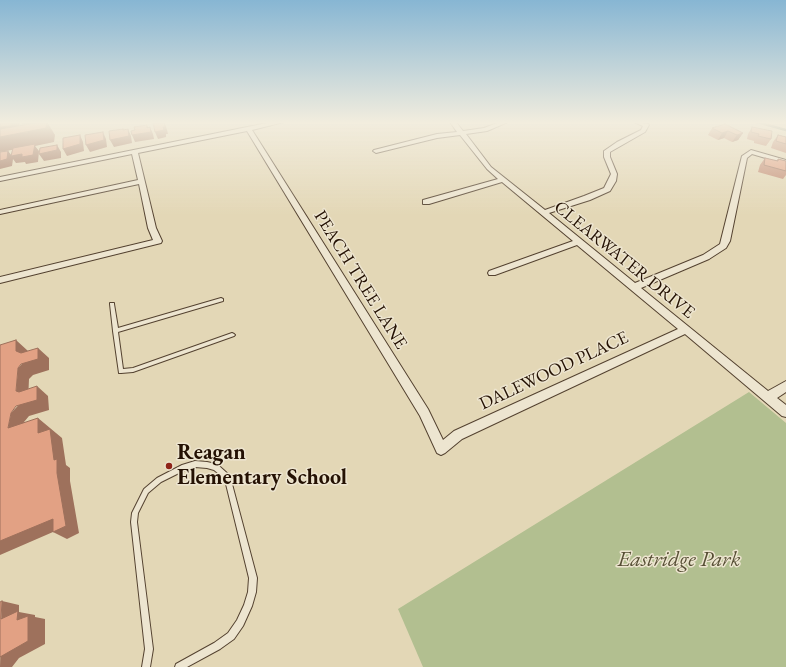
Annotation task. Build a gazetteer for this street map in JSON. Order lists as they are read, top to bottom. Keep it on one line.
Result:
{"streets":{"street":["CLEARWATER DRIVE","PEACH TREE LANE","DALEWOOD PLACE"]},"crossings":[["CLEARWATER DRIVE","DALEWOOD PLACE"],["PEACH TREE LANE","DALEWOOD PLACE"]],"parks":["Eastridge Park"],"places":["Reagan Elementary School"]}
